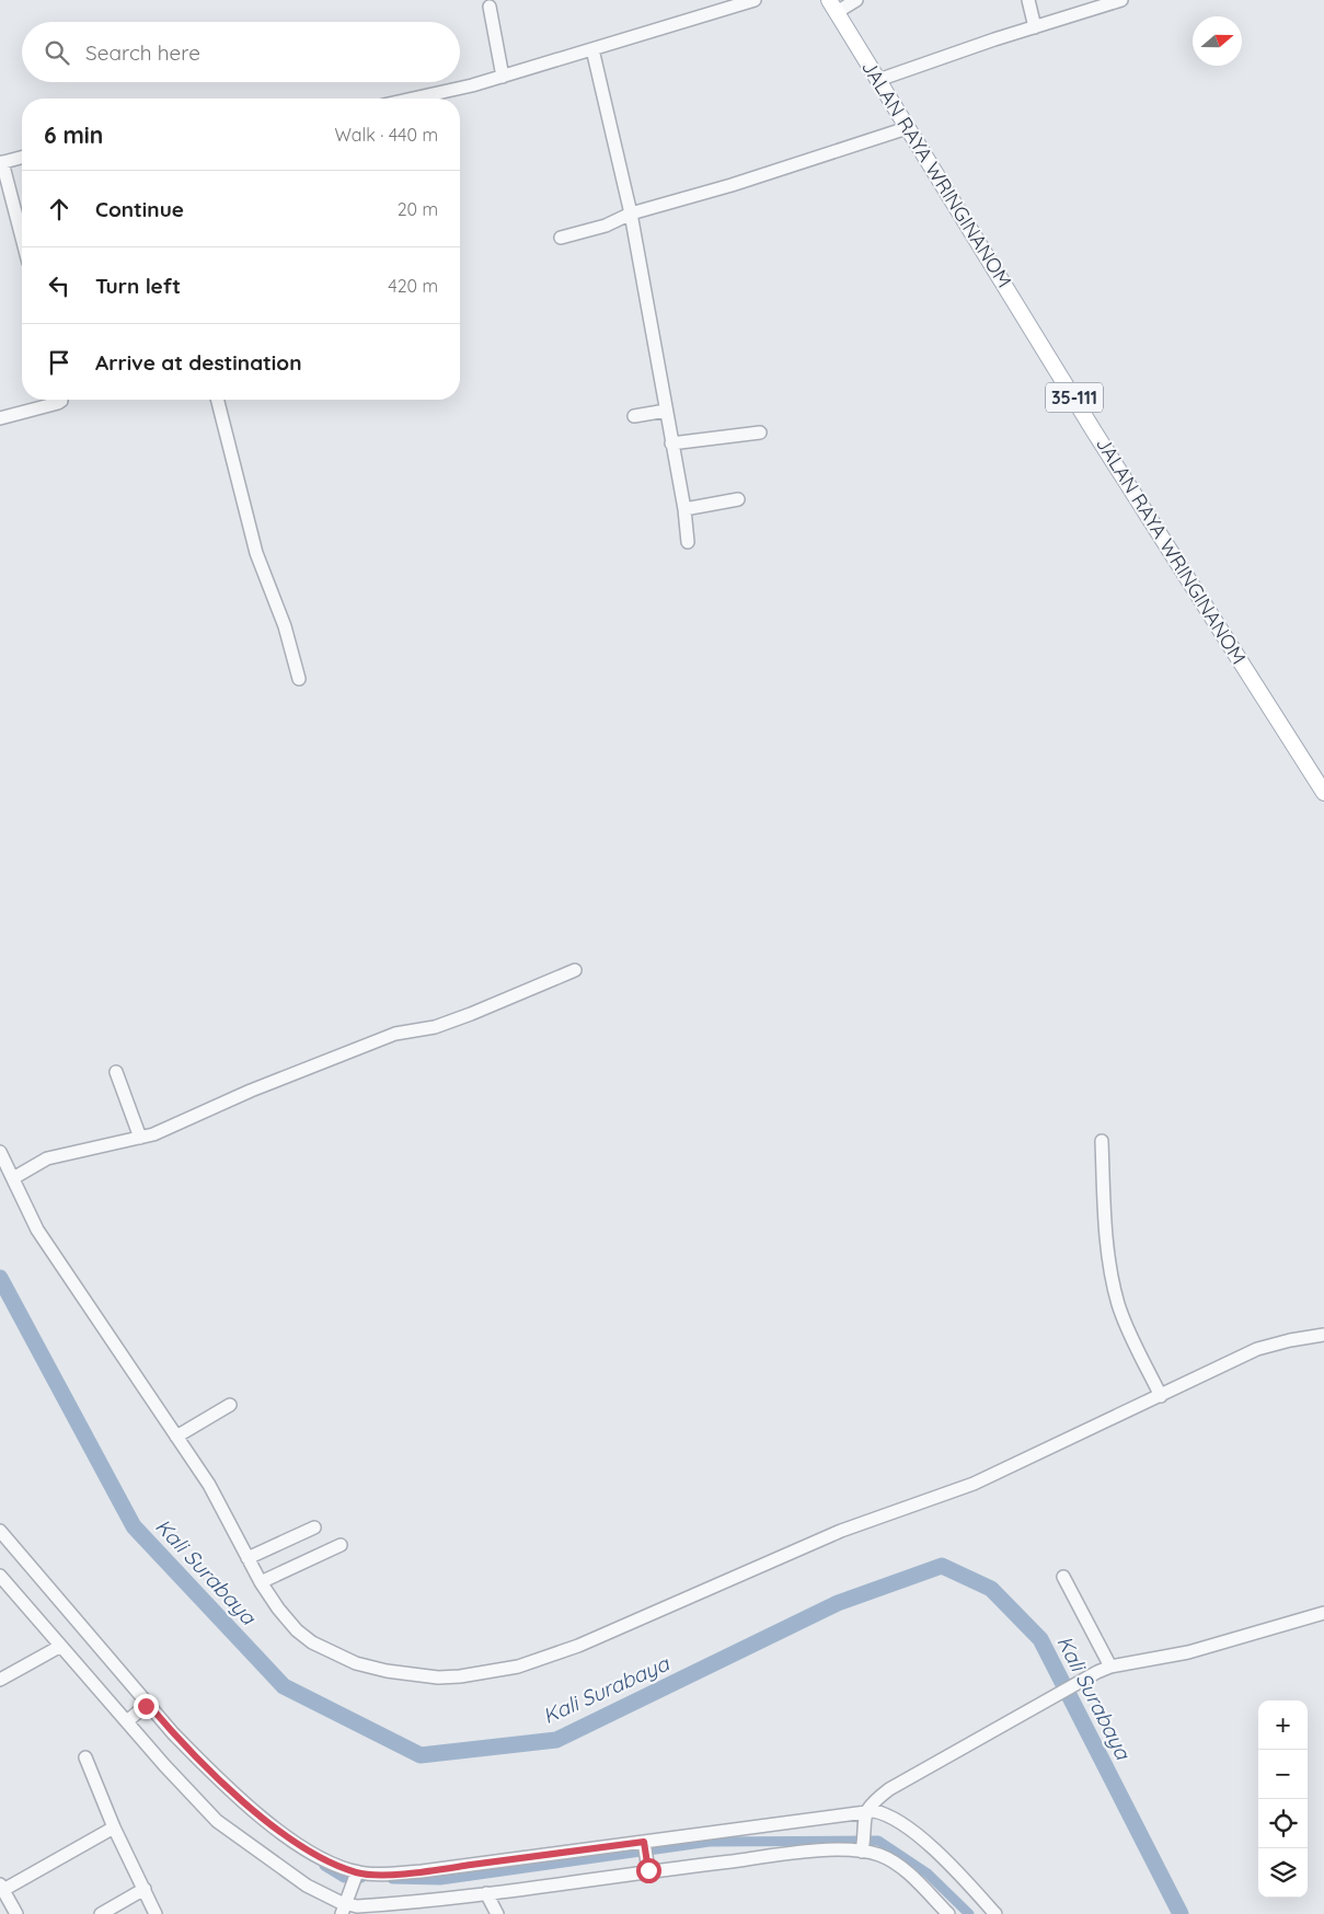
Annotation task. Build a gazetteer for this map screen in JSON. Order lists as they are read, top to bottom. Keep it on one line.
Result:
{"streets":{"main road":["JALAN RAYA WRINGINANOM","35-111"]},"water":["Kali Surabaya"],"north":"right","page":{"search":"Search here","heading":["6 min","Walk · 440 m"],"list":[["Continue","20 m"],["Turn left","420 m"],"Arrive at destination"],"map_buttons":["+","−"]}}
